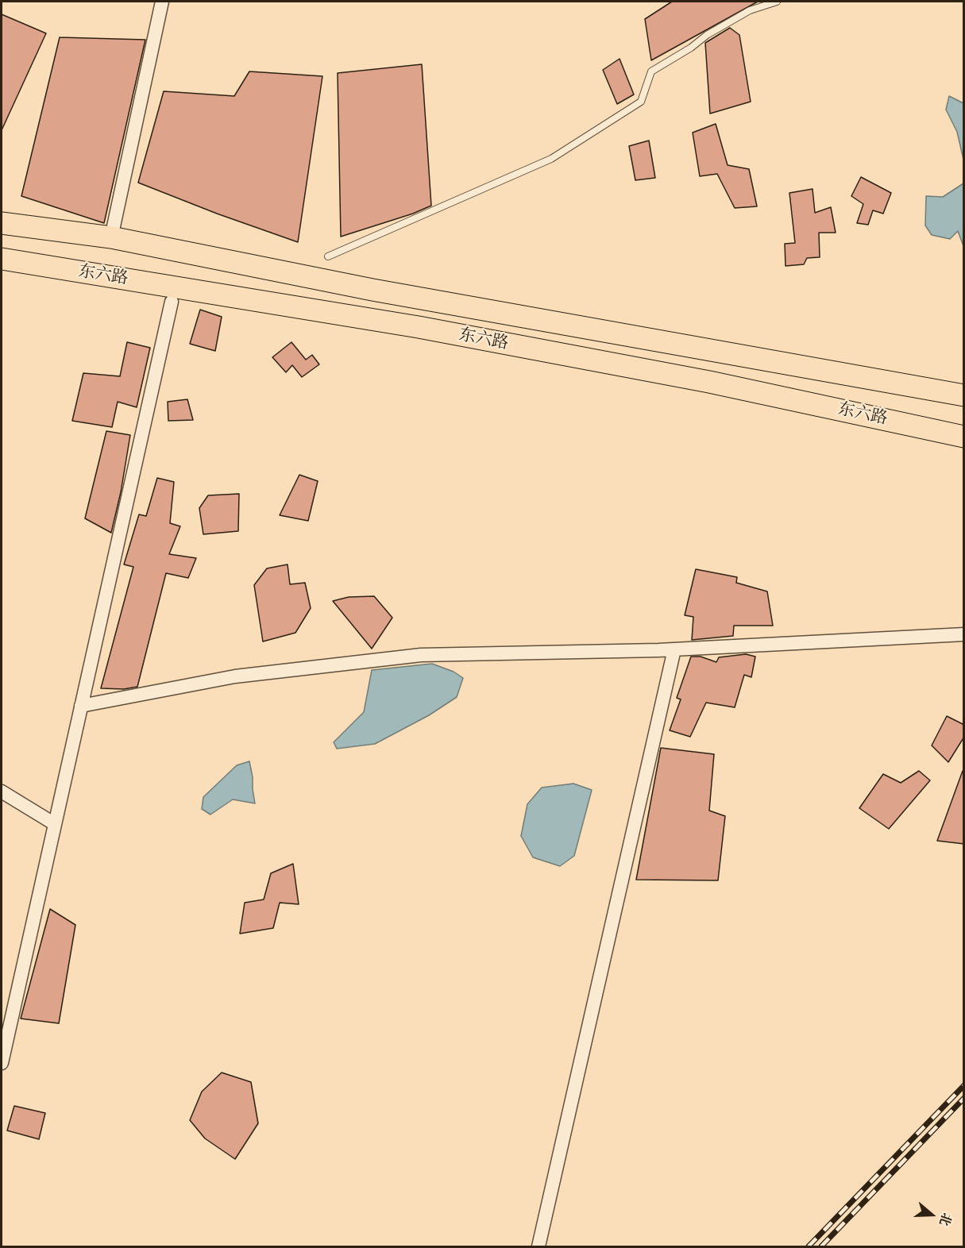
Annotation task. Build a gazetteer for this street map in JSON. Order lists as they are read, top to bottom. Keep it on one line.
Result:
{"streets":{"main road":["东六路"]},"north":"right"}
